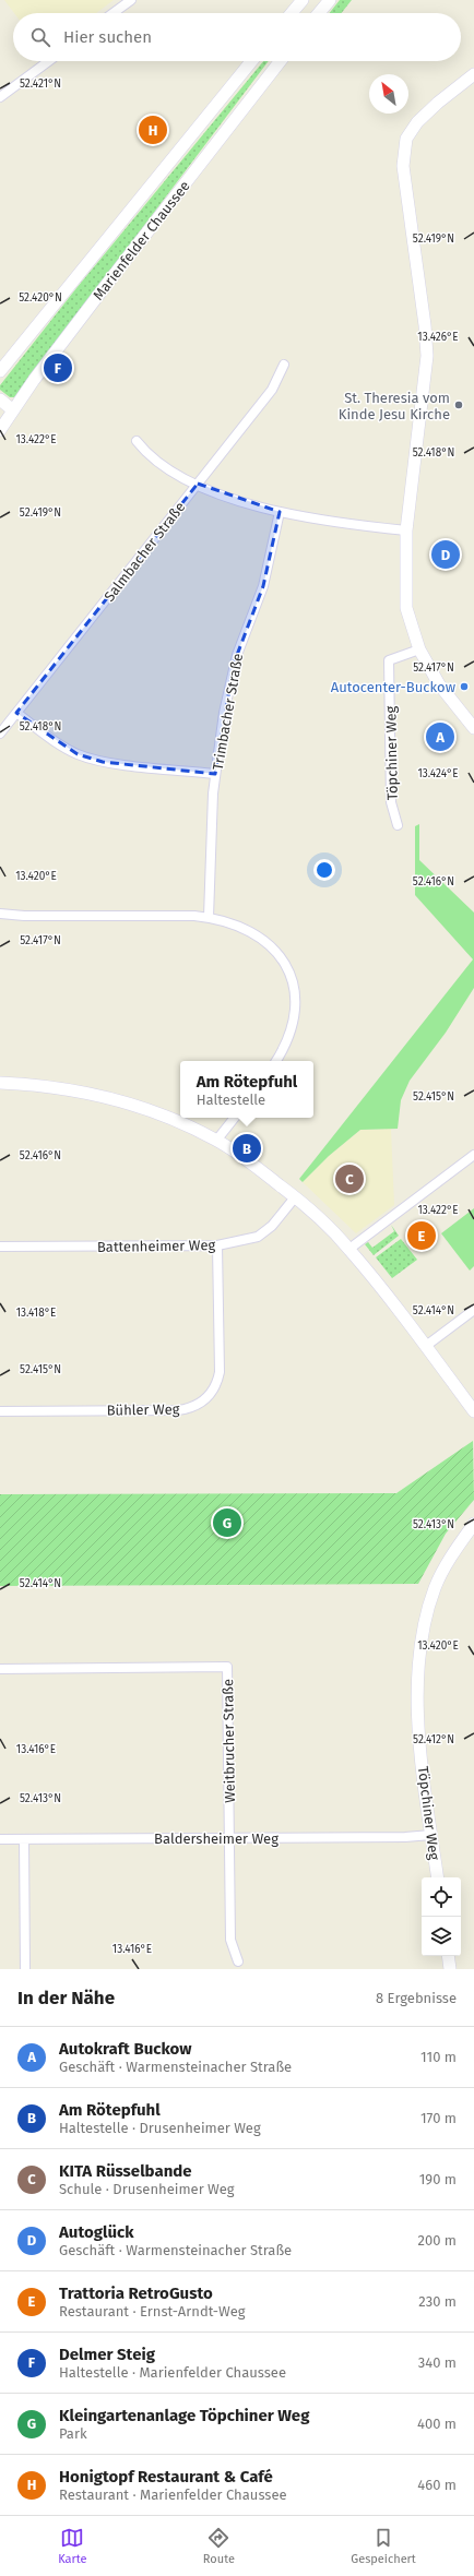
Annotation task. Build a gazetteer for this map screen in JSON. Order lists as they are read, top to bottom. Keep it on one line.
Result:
{"streets":{"street":["Marienfelder Chaussee","Salmbacher Straße","Trimbacher Straße","Töpchiner Weg","Battenheimer Weg","Bühler Weg","Weitbrucher Straße","Baldersheimer Weg"]},"crossings":[["Töpchiner Weg","Baldersheimer Weg"],["Battenheimer Weg","Bühler Weg"],["Weitbrucher Straße","Baldersheimer Weg"]],"places":["St. Theresia vom Kinde Jesu Kirche","Autocenter-Buckow"],"north":"top left","page":{"search":"Hier suchen","pins":["H","F","D","A","B","C","E","G"],"popup":["Am Rötepfuhl","Haltestelle"],"heading":["In der Nähe","8 Ergebnisse"],"list":[{"mark":"A","name":"Autokraft Buckow","note":"Geschäft · Warmensteinacher Straße","value":"110 m"},{"mark":"B","name":"Am Rötepfuhl","note":"Haltestelle · Drusenheimer Weg","value":"170 m"},{"mark":"C","name":"KITA Rüsselbande","note":"Schule · Drusenheimer Weg","value":"190 m"},{"mark":"D","name":"Autoglück","note":"Geschäft · Warmensteinacher Straße","value":"200 m"},{"mark":"E","name":"Trattoria RetroGusto","note":"Restaurant · Ernst-Arndt-Weg","value":"230 m"},{"mark":"F","name":"Delmer Steig","note":"Haltestelle · Marienfelder Chaussee","value":"340 m"},{"mark":"G","name":"Kleingartenanlage Töpchiner Weg","note":"Park","value":"400 m"},{"mark":"H","name":"Honigtopf Restaurant & Café","note":"Restaurant · Marienfelder Chaussee","value":"460 m"}],"nav":["Karte","Route","Gespeichert"]},"coordinates":["52.421°N","52.419°N","52.420°N","13.426°E","13.422°E","52.418°N","52.417°N","13.424°E","13.420°E","52.416°N","52.415°N","52.414°N","13.418°E","52.413°N","52.412°N","13.416°E"]}
